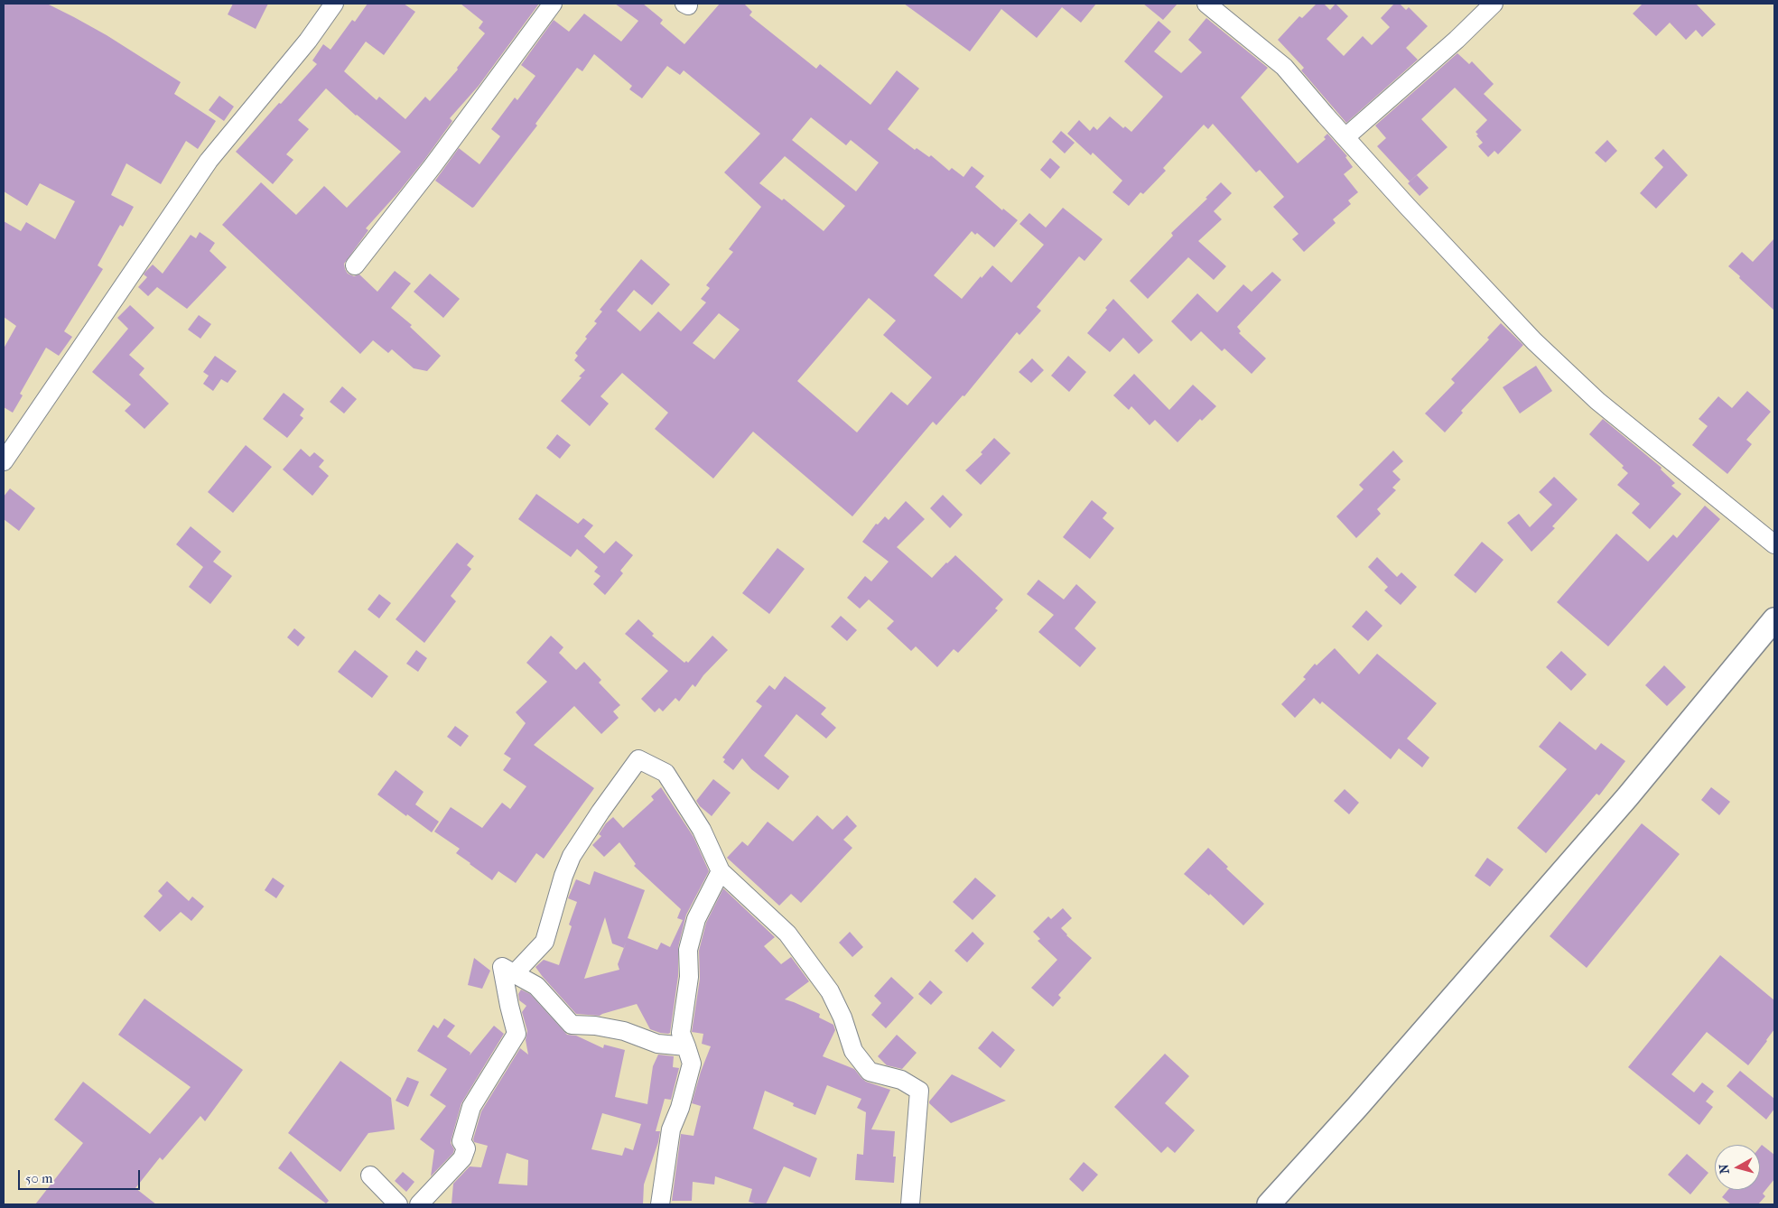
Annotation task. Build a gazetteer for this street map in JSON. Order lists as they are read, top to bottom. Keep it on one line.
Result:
{"scale_bar":"50 m","north":"left"}
